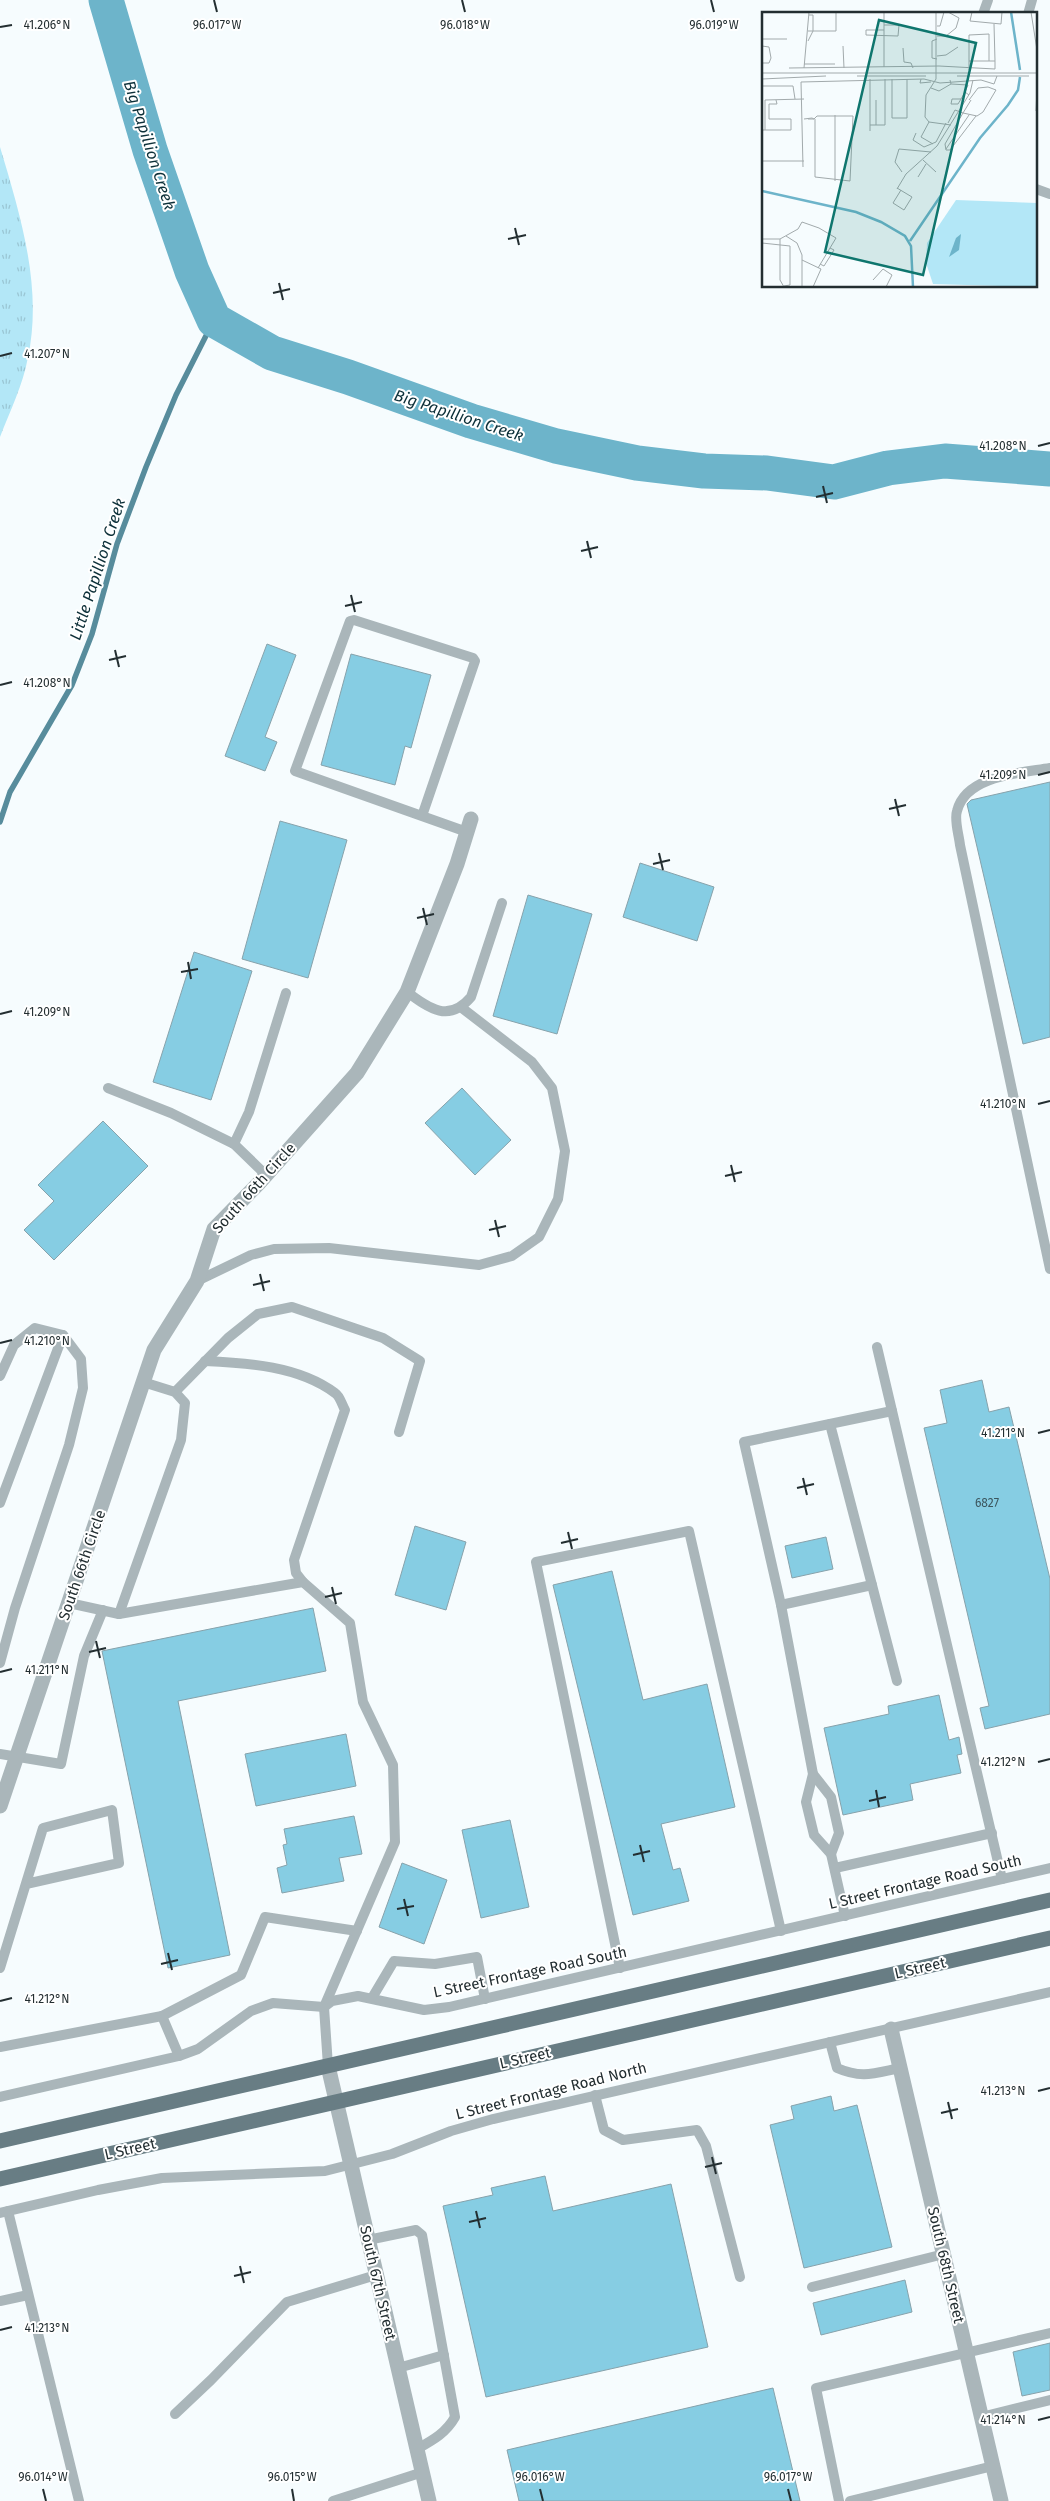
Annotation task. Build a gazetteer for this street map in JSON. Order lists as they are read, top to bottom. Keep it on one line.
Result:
{"streets":{"main road":["L Street"],"street":["South 66th Circle","South 68th Street","South 67th Street"],"lane":["L Street Frontage Road South","L Street Frontage Road North"]},"crossings":[["L Street","South 67th Street"],["L Street Frontage Road North","South 68th Street"],["L Street Frontage Road North","South 67th Street"]],"water":["Big Papillion Creek","Little Papillion Creek"],"house_numbers":["6827"],"coordinates":["41.206°N","96.017°W","96.018°W","96.019°W","41.207°N","41.208°N","41.209°N","41.210°N","41.211°N","41.212°N","41.213°N","41.214°N","96.014°W","96.015°W","96.016°W"]}
